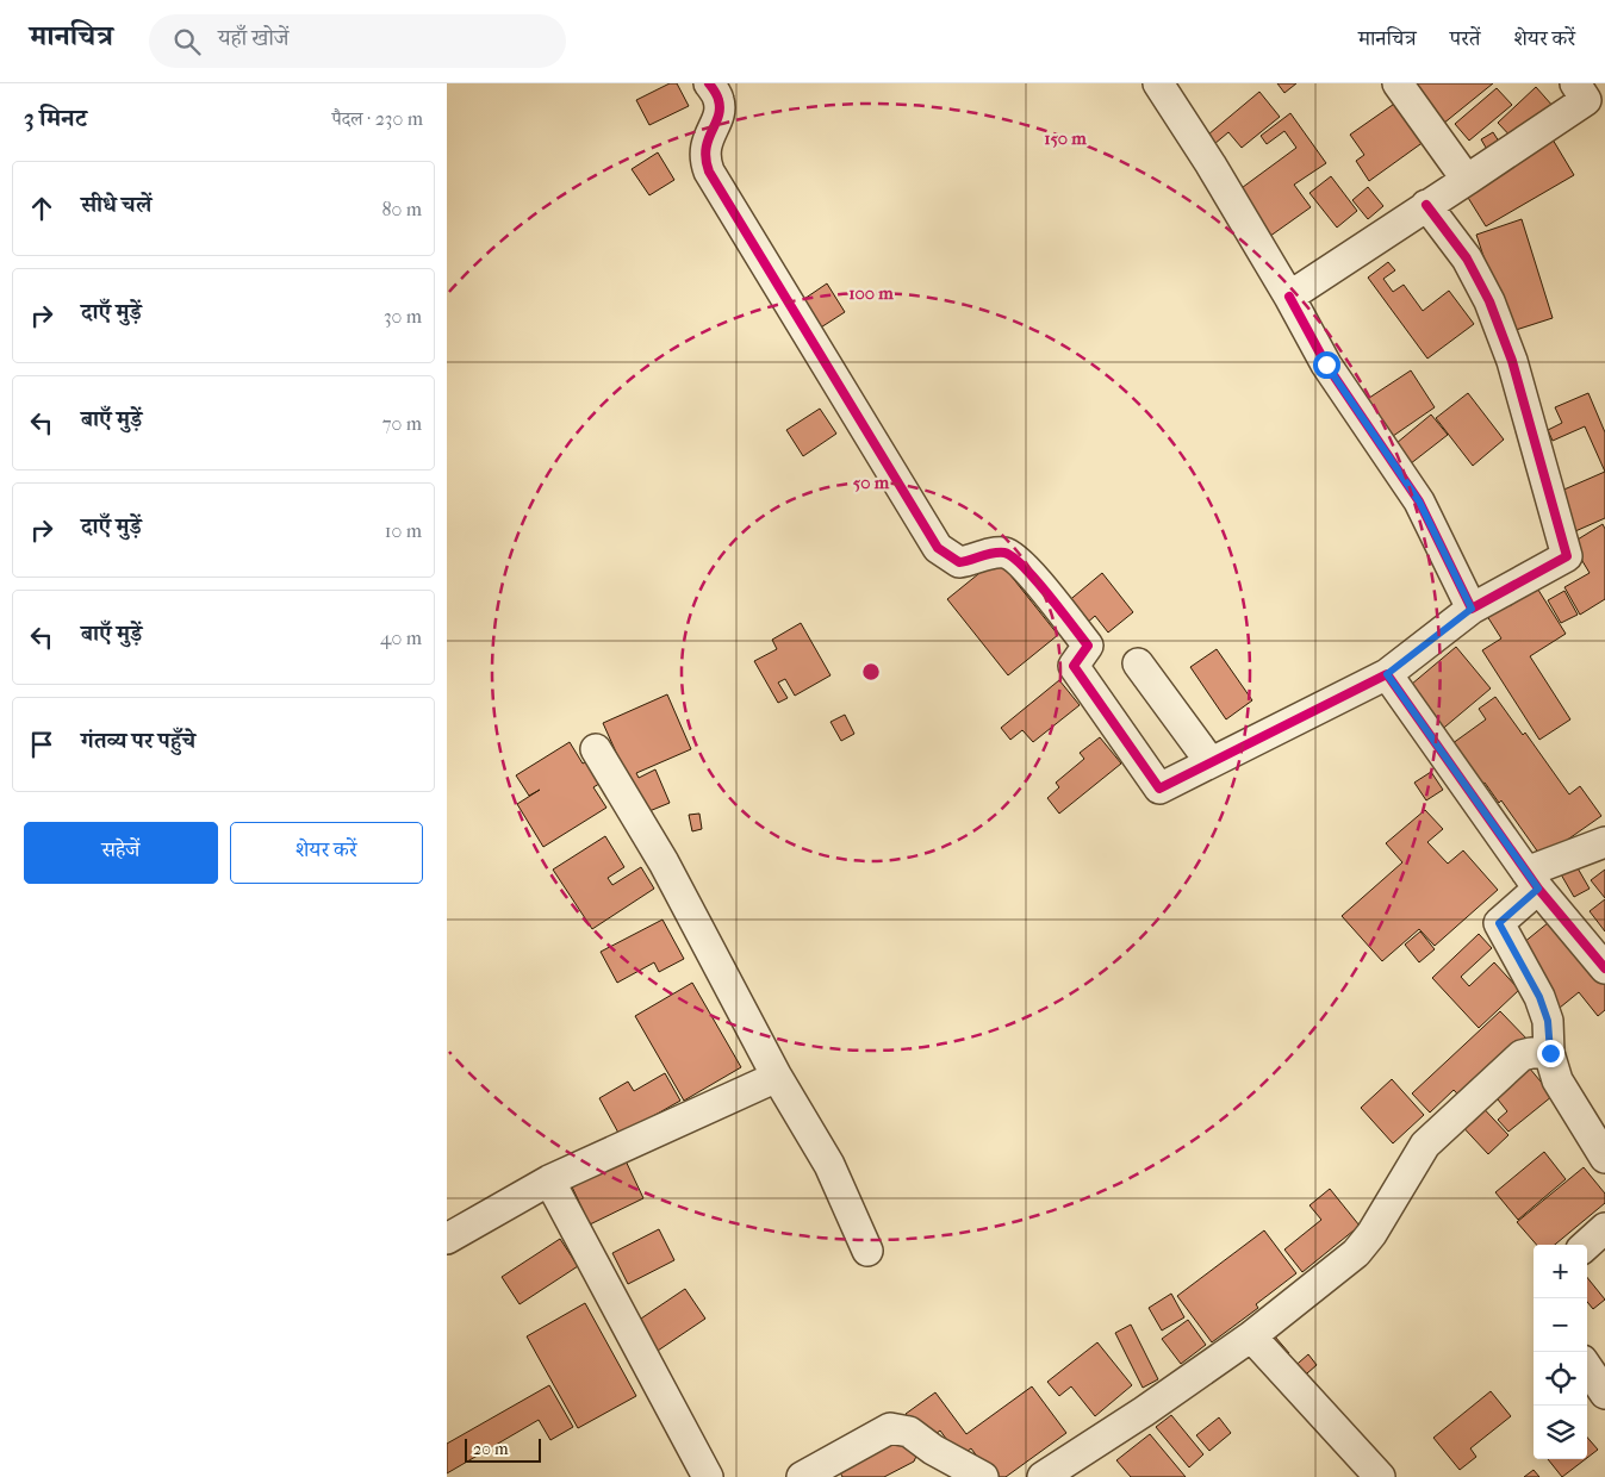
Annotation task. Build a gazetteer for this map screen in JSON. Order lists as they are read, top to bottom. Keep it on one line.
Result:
{"scale_bar":"20 m","page":{"header":"मानचित्र","search":"यहाँ खोजें","nav":["मानचित्र","परतें","शेयर करें"],"heading":["3 मिनट","पैदल · 230 m"],"list":[["सीधे चलें","80 m"],["दाएँ मुड़ें","30 m"],["बाएँ मुड़ें","70 m"],["दाएँ मुड़ें","10 m"],["बाएँ मुड़ें","40 m"],"गंतव्य पर पहुँचे"],"buttons":["सहेजें","शेयर करें"],"map_buttons":["+","−"],"scale":"20 m"},"rings":["150 m","100 m","50 m"]}
